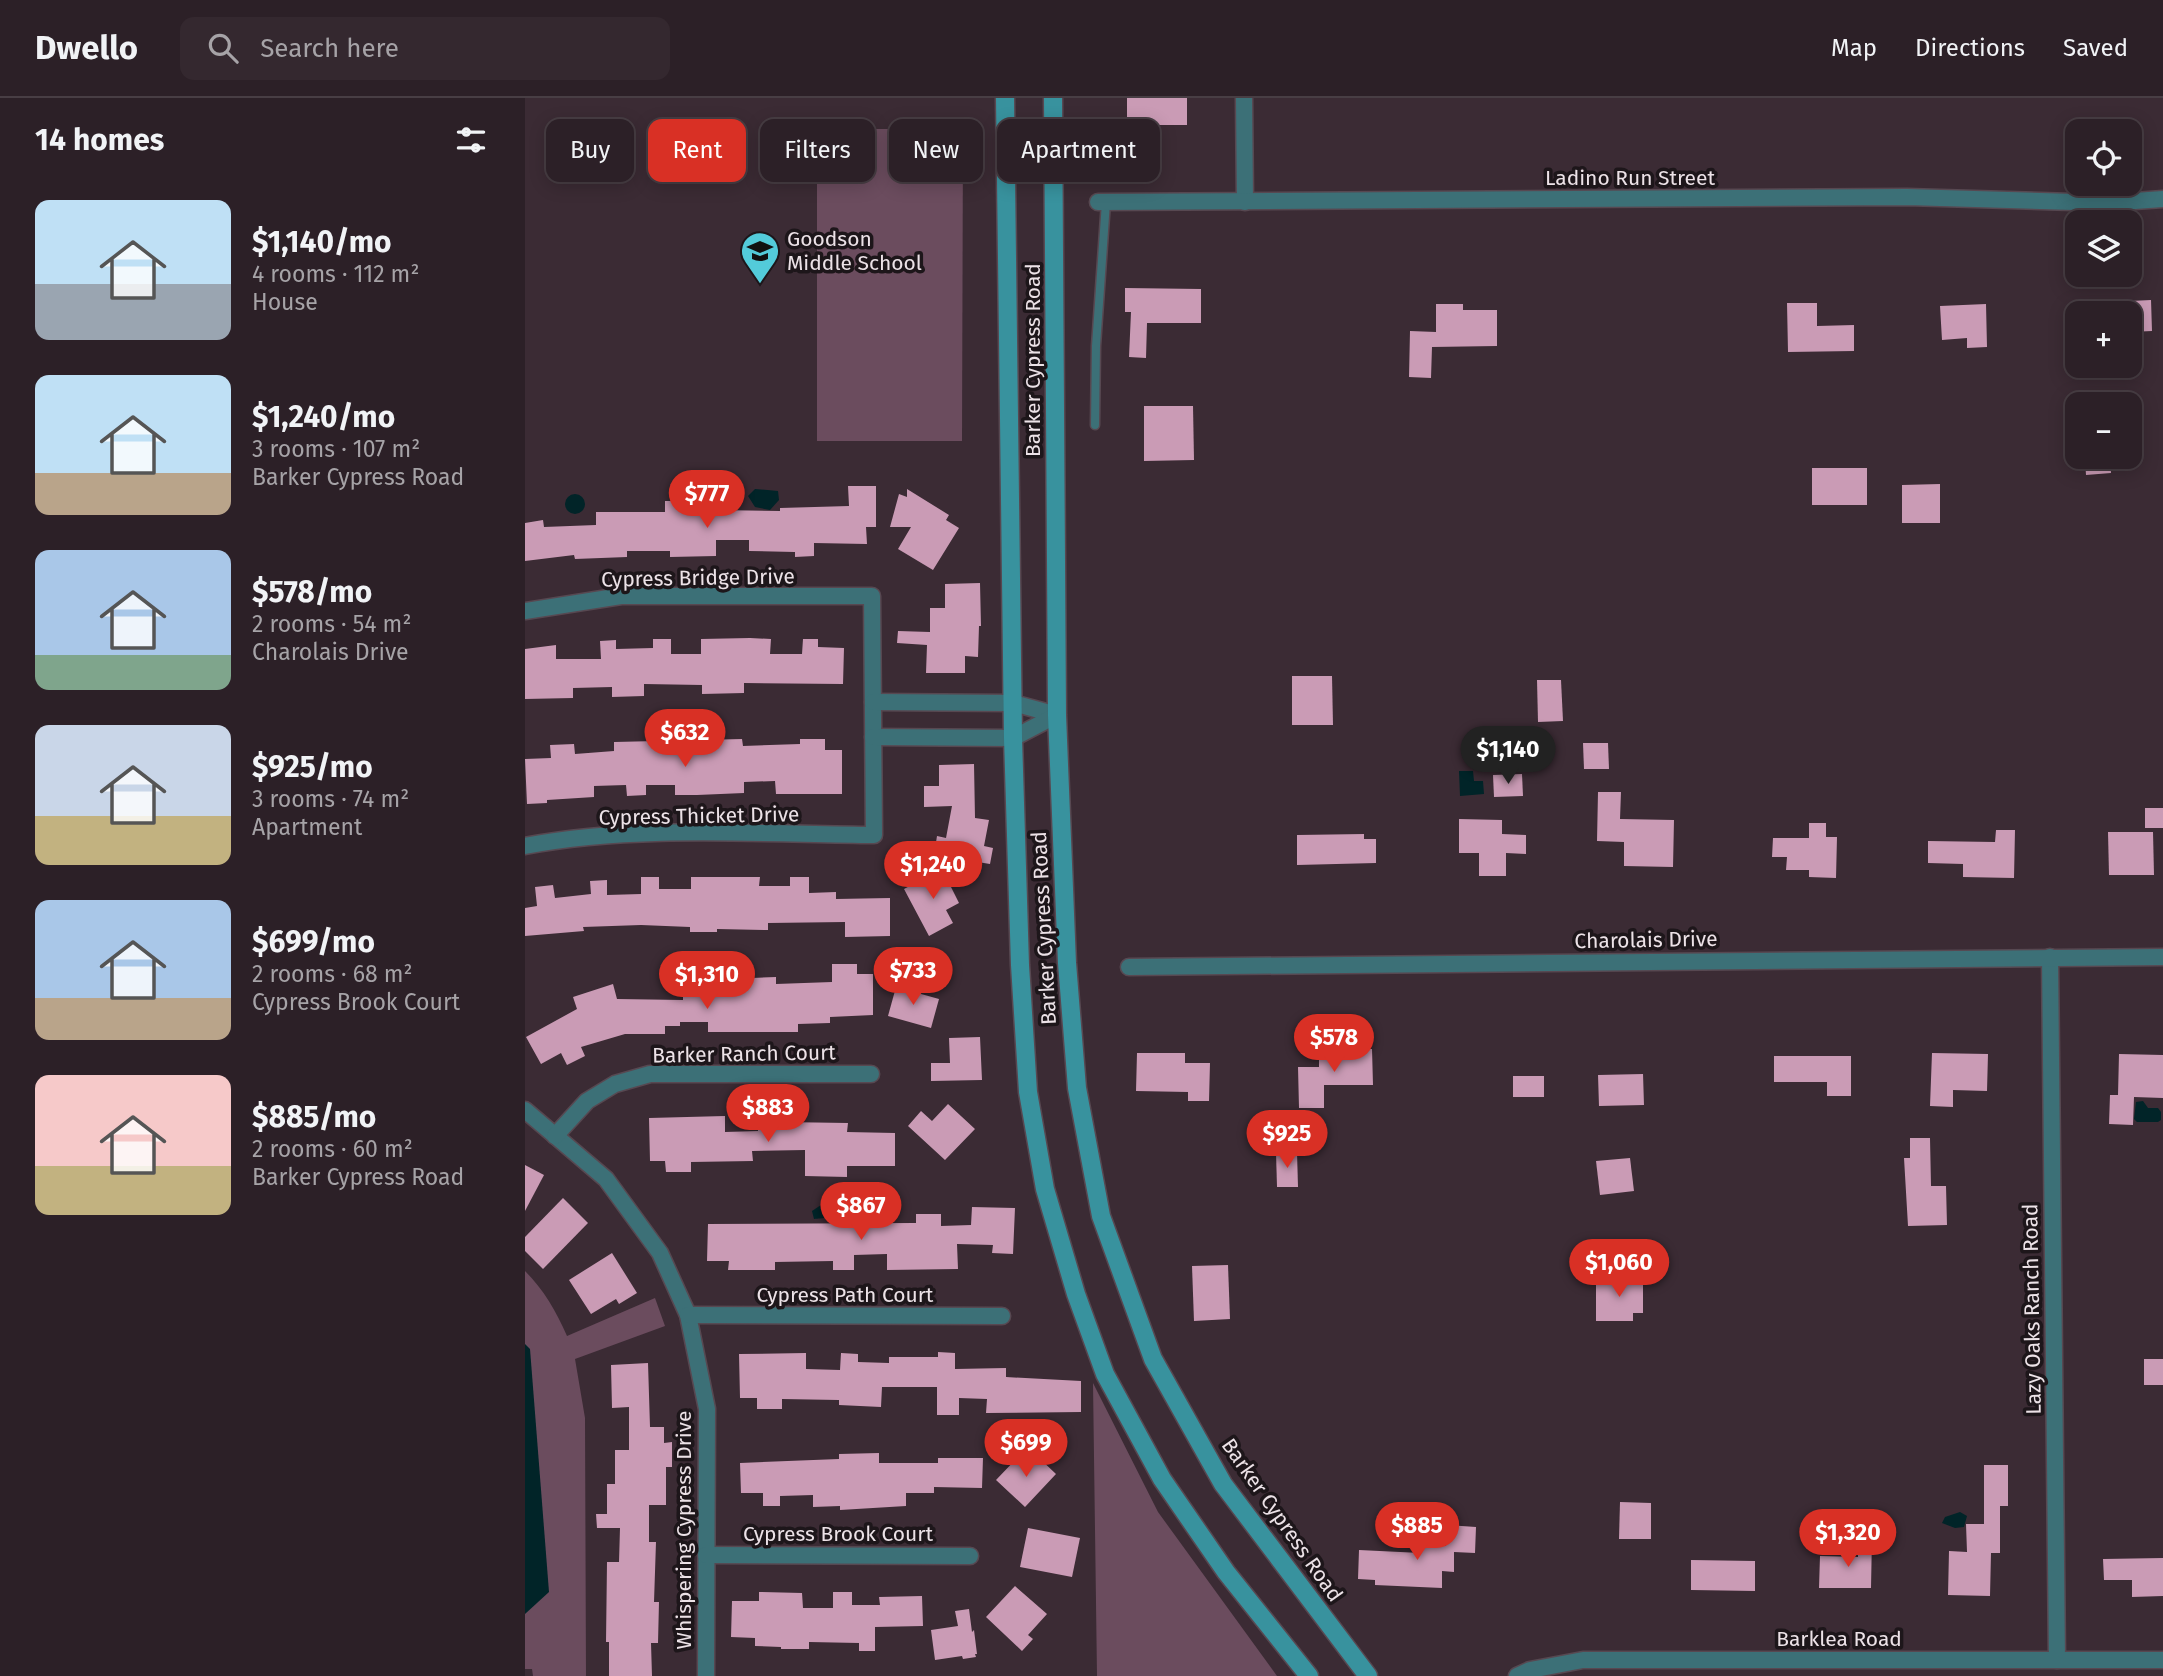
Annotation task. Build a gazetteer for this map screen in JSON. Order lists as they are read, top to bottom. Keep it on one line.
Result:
{"streets":{"main road":["Barker Cypress Road"],"street":["Ladino Run Street","Cypress Bridge Drive","Cypress Thicket Drive","Charolais Drive","Barker Ranch Court","Cypress Path Court","Lazy Oaks Ranch Road","Whispering Cypress Drive","Cypress Brook Court","Barklea Road"]},"crossings":[["Charolais Drive","Lazy Oaks Ranch Road"],["Barker Ranch Court","Whispering Cypress Drive"],["Cypress Path Court","Whispering Cypress Drive"],["Lazy Oaks Ranch Road","Barklea Road"],["Whispering Cypress Drive","Cypress Brook Court"]],"places":{"school or university":["Goodson Middle School"]},"page":{"header":"Dwello","search":"Search here","nav":["Map","Directions","Saved"],"heading":"14 homes","map_buttons":["+","−"],"chip":["Buy","Rent","Filters","New","Apartment"],"list":[{"name":"$1,140/mo","note":"4 rooms · 112 m² · House"},{"name":"$1,240/mo","note":"3 rooms · 107 m² · Barker Cypress Road"},{"name":"$578/mo","note":"2 rooms · 54 m² · Charolais Drive"},{"name":"$925/mo","note":"3 rooms · 74 m² · Apartment"},{"name":"$699/mo","note":"2 rooms · 68 m² · Cypress Brook Court"},{"name":"$885/mo","note":"2 rooms · 60 m² · Barker Cypress Road"}],"price":["$777","$632","$1,140","$1,240","$733","$1,310","$578","$883","$925","$867","$1,060","$699","$885","$1,320"]}}
